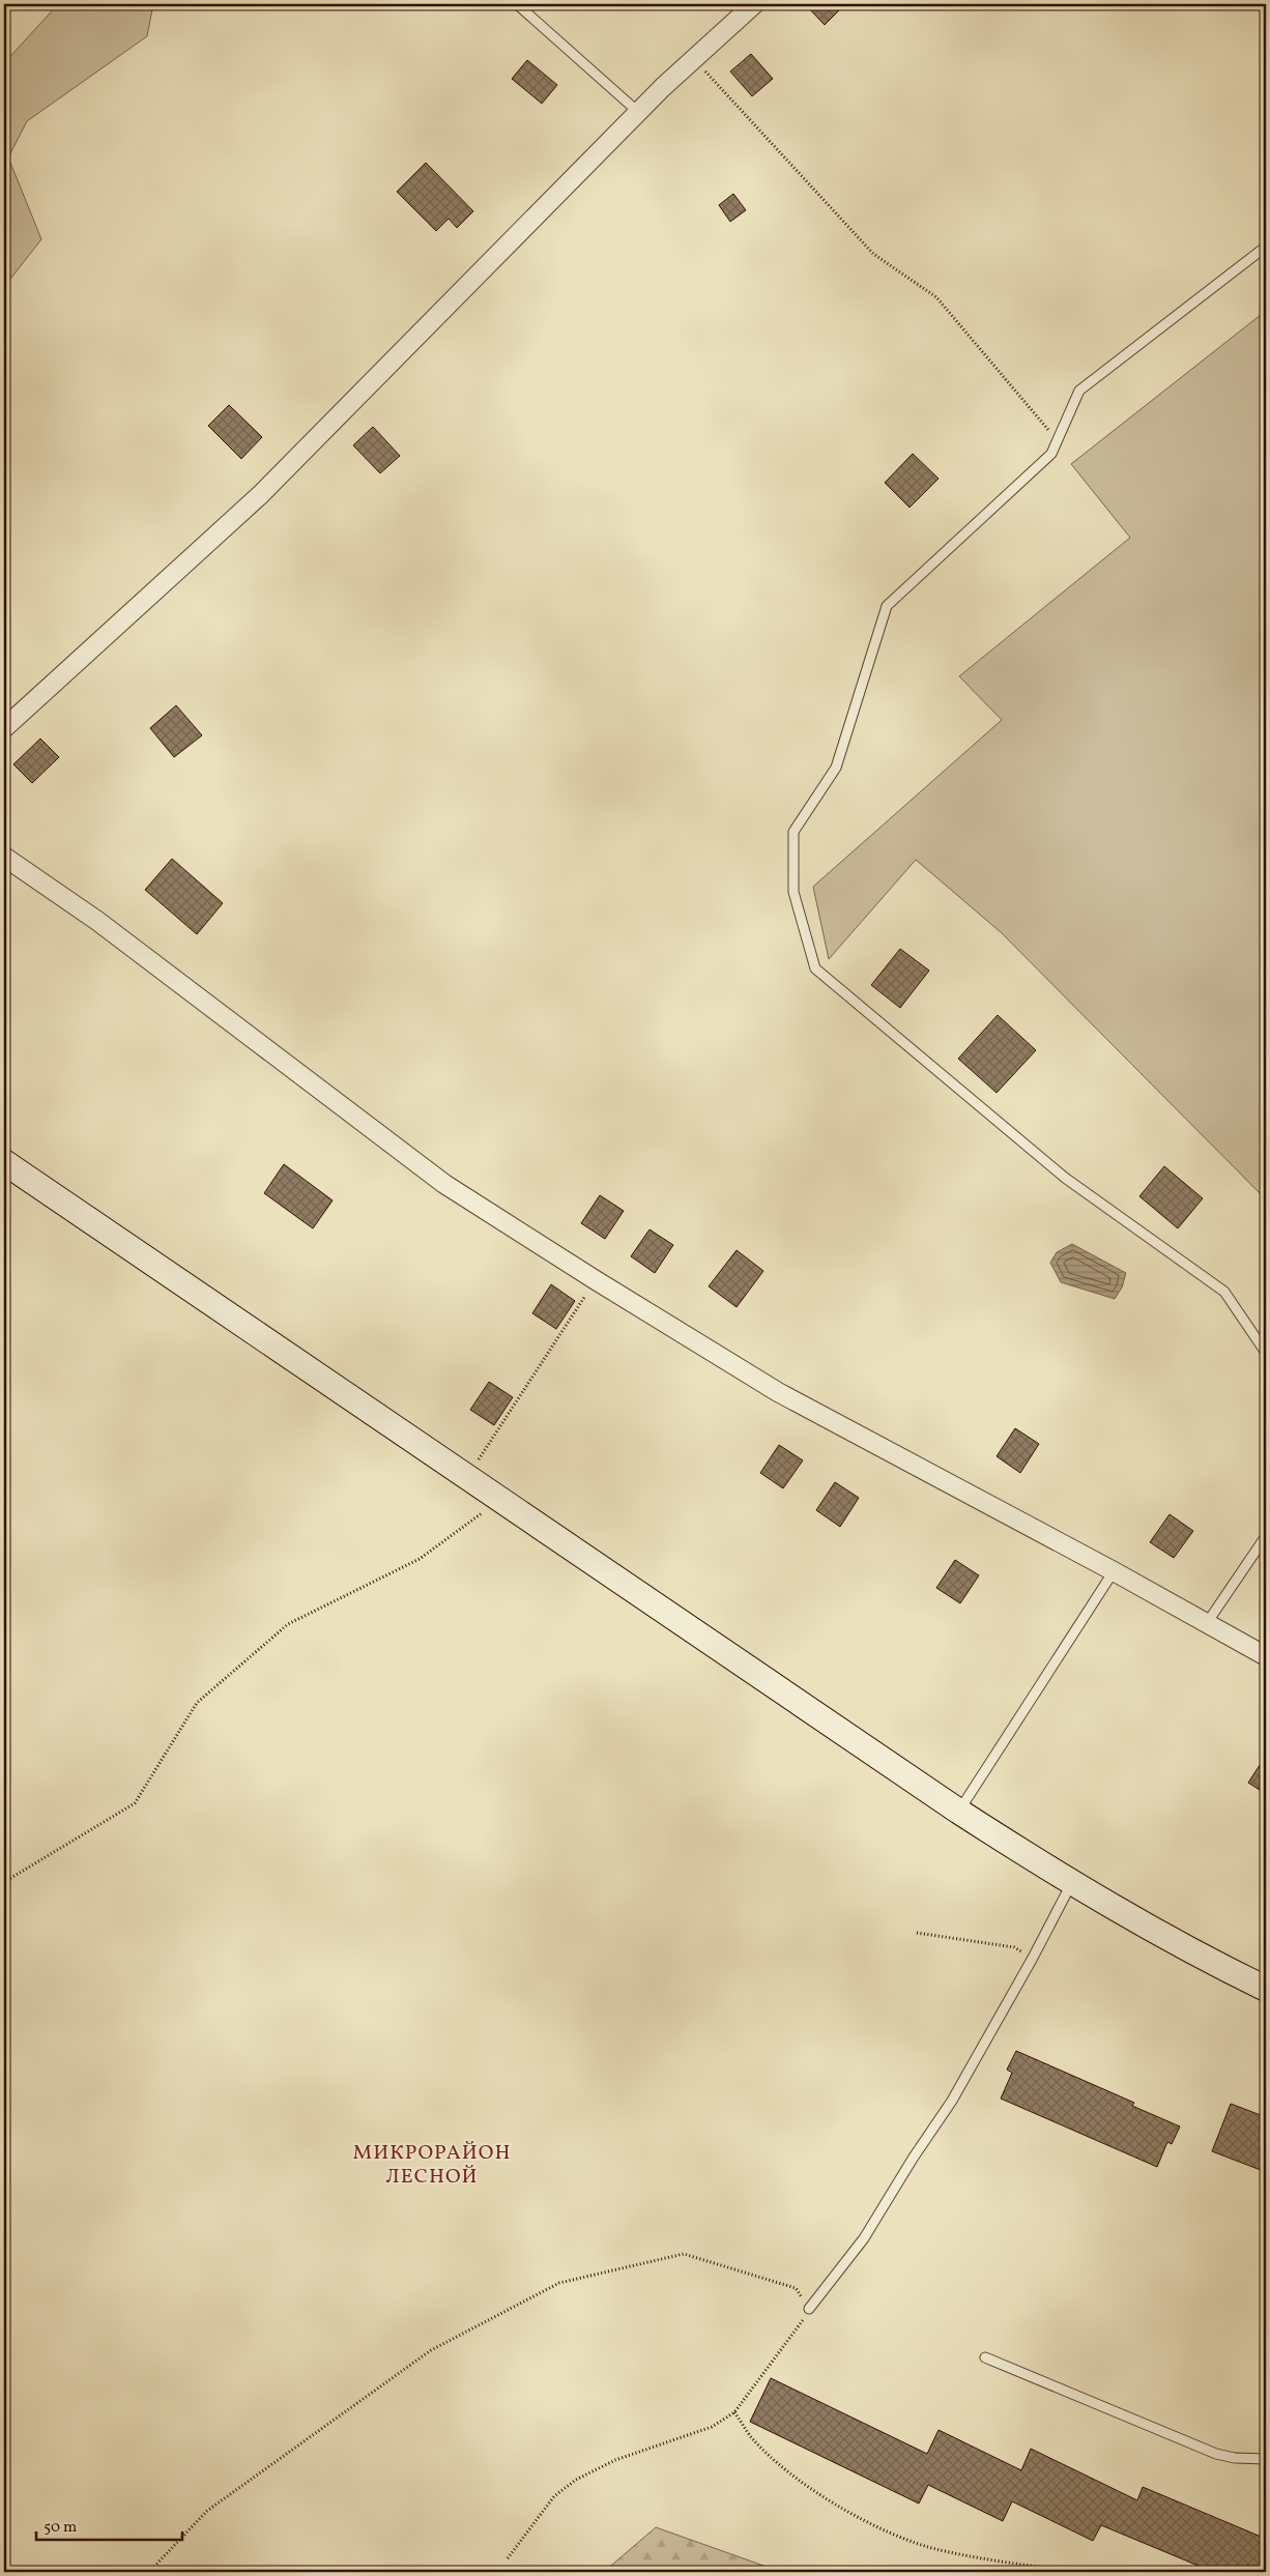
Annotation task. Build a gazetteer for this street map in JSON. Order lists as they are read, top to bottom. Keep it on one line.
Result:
{"districts":["МИКРОРАЙОН ЛЕСНОЙ"],"scale_bar":"50 m"}
